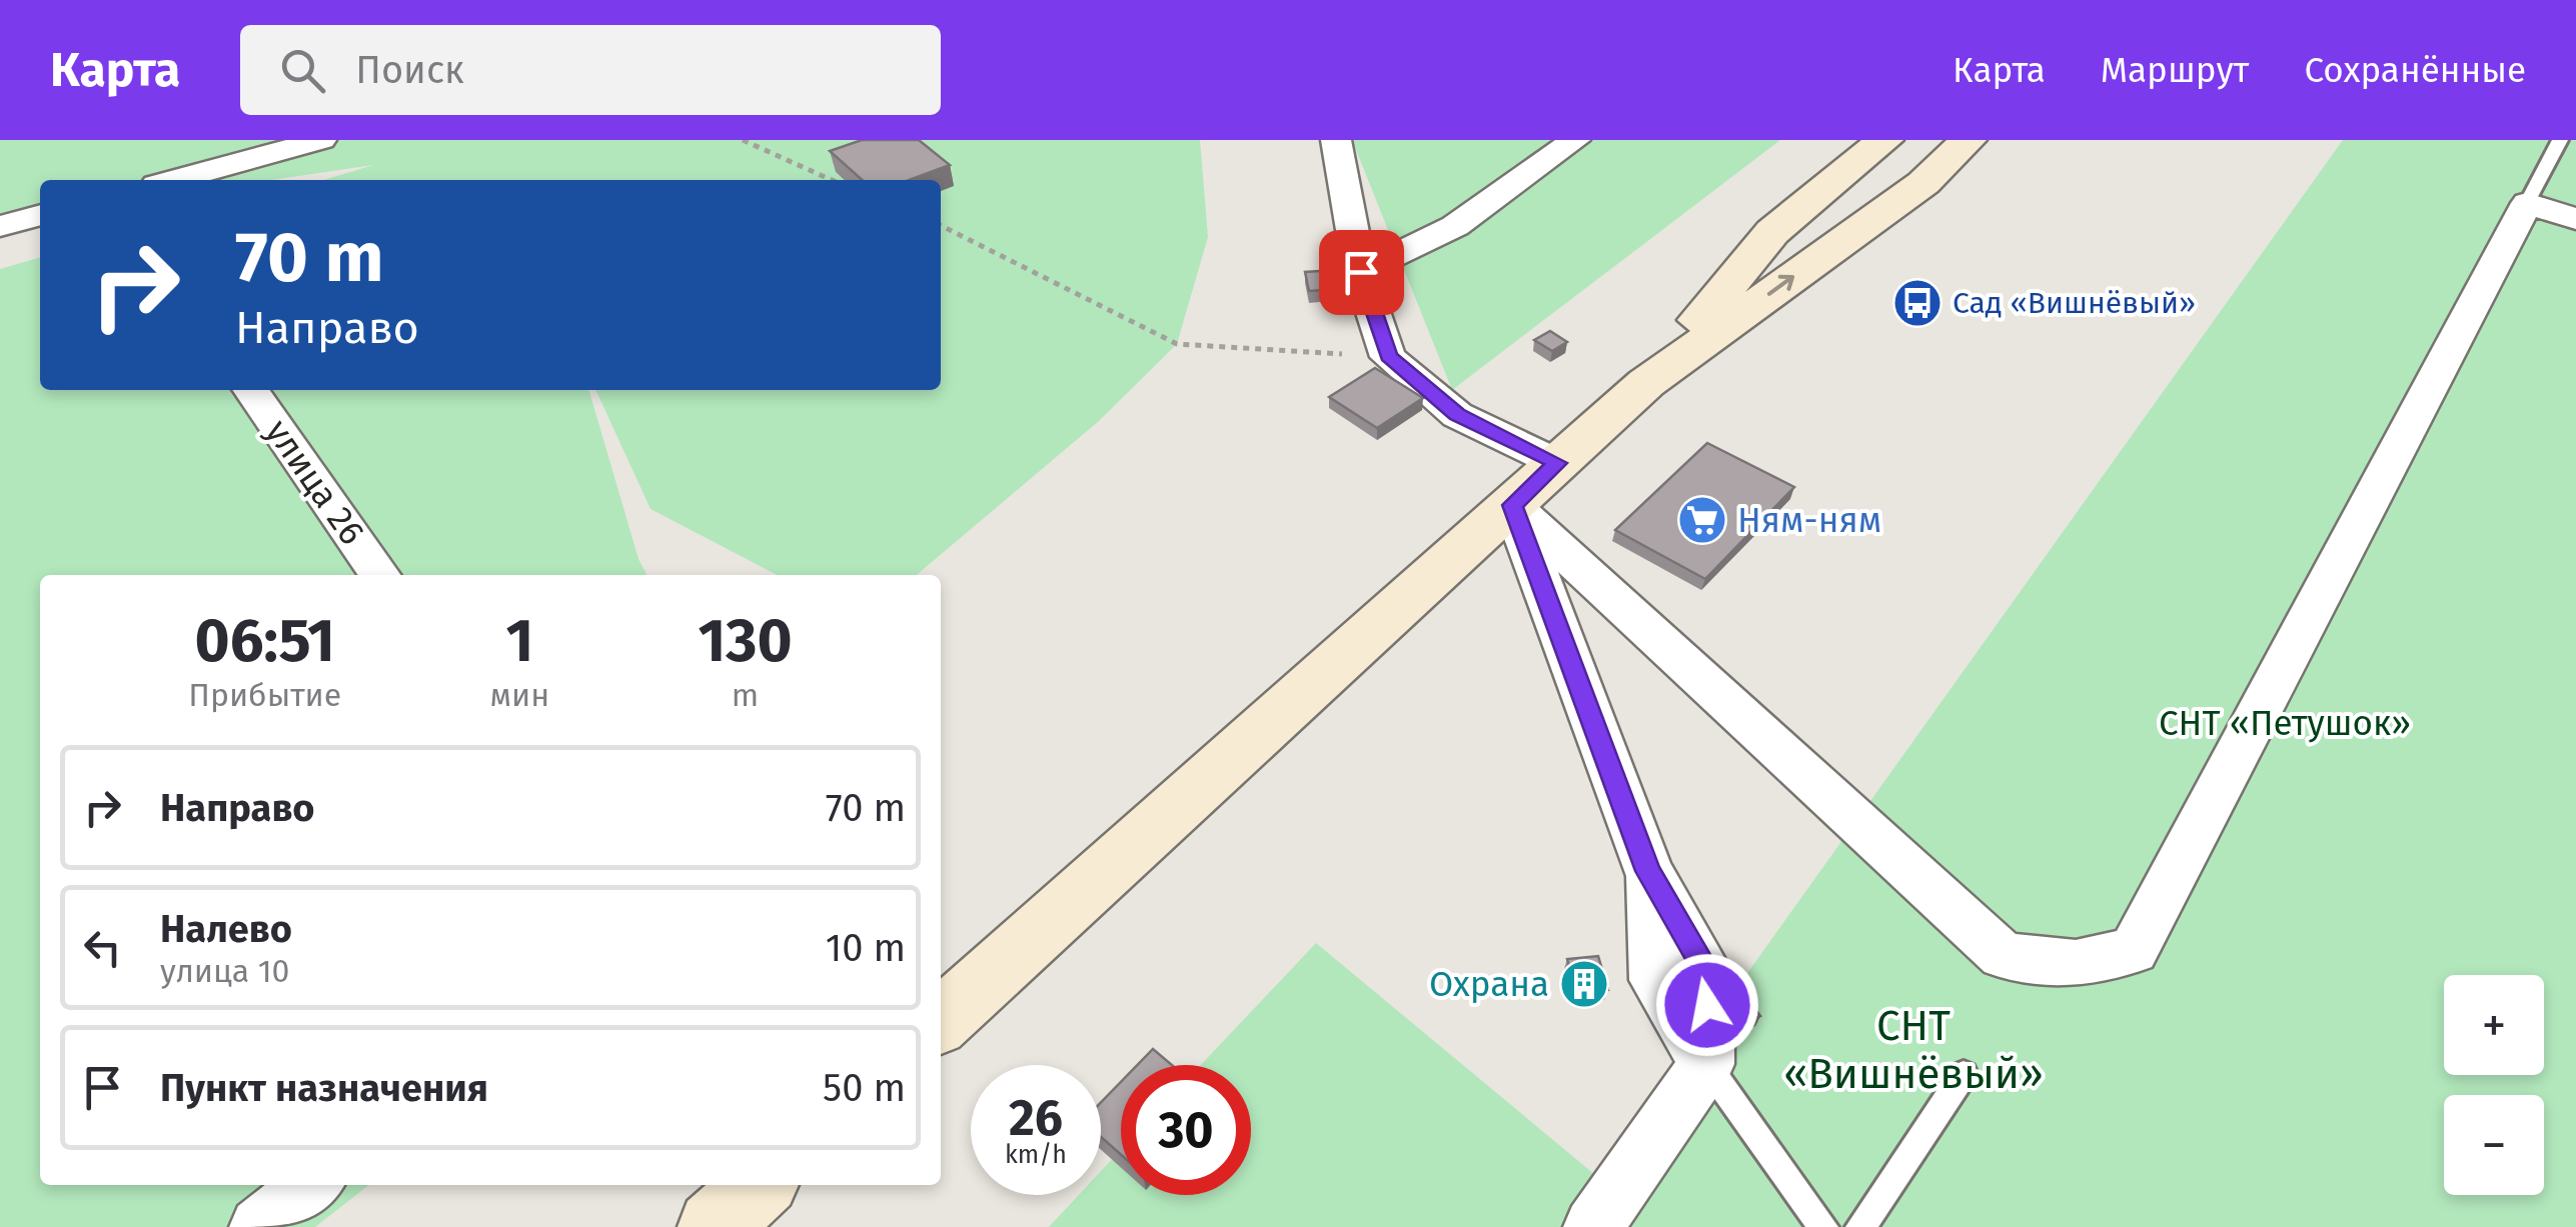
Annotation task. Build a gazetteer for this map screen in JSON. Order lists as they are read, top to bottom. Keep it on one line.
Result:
{"streets":{"street":["улица 26"]},"parks":["СНТ «Петушок»","СНТ «Вишнёвый»"],"places":{"bus stop":["Сад «Вишнёвый»"],"supermarket":["Ням-ням"],"building":["Охрана"]},"page":{"header":"Карта","search":"Поиск","nav":["Карта","Маршрут","Сохранённые"],"turn":["70 m","Направо"],"eta":["06:51","Прибытие","1","мин","130","m"],"list":[{"name":"Направо","value":"70 m"},{"name":"Налево","note":"улица 10","value":"10 m"},{"name":"Пункт назначения","value":"50 m"}],"map_buttons":["+","−"],"speed":"26 km/h","limit":"30"}}
